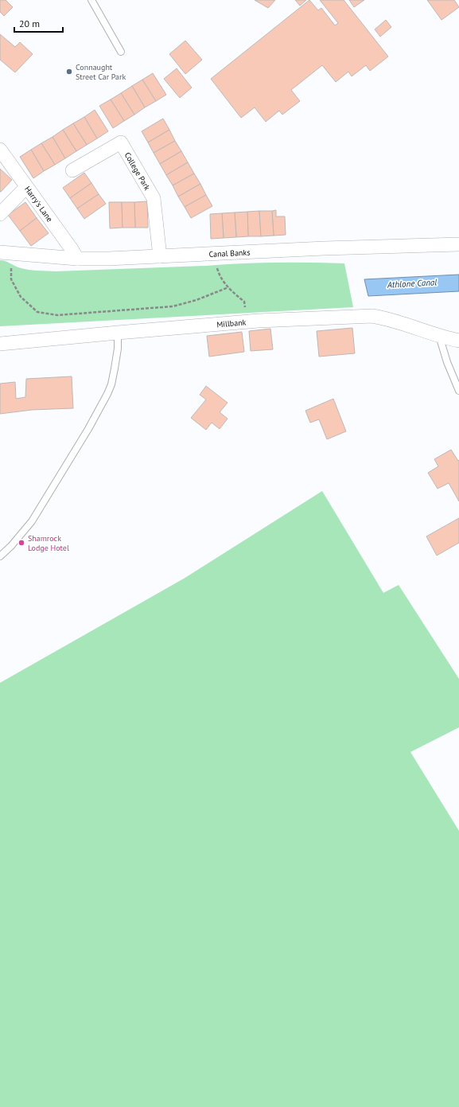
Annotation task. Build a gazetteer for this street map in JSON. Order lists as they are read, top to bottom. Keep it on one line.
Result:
{"streets":{"street":["College Park","Harry's Lane","Canal Banks","Millbank"]},"crossings":[["College Park","Canal Banks"],["Harry's Lane","Canal Banks"]],"water":["Athlone Canal"],"places":["Connaught Street Car Park","Shamrock Lodge Hotel"],"scale_bar":"20 m"}
